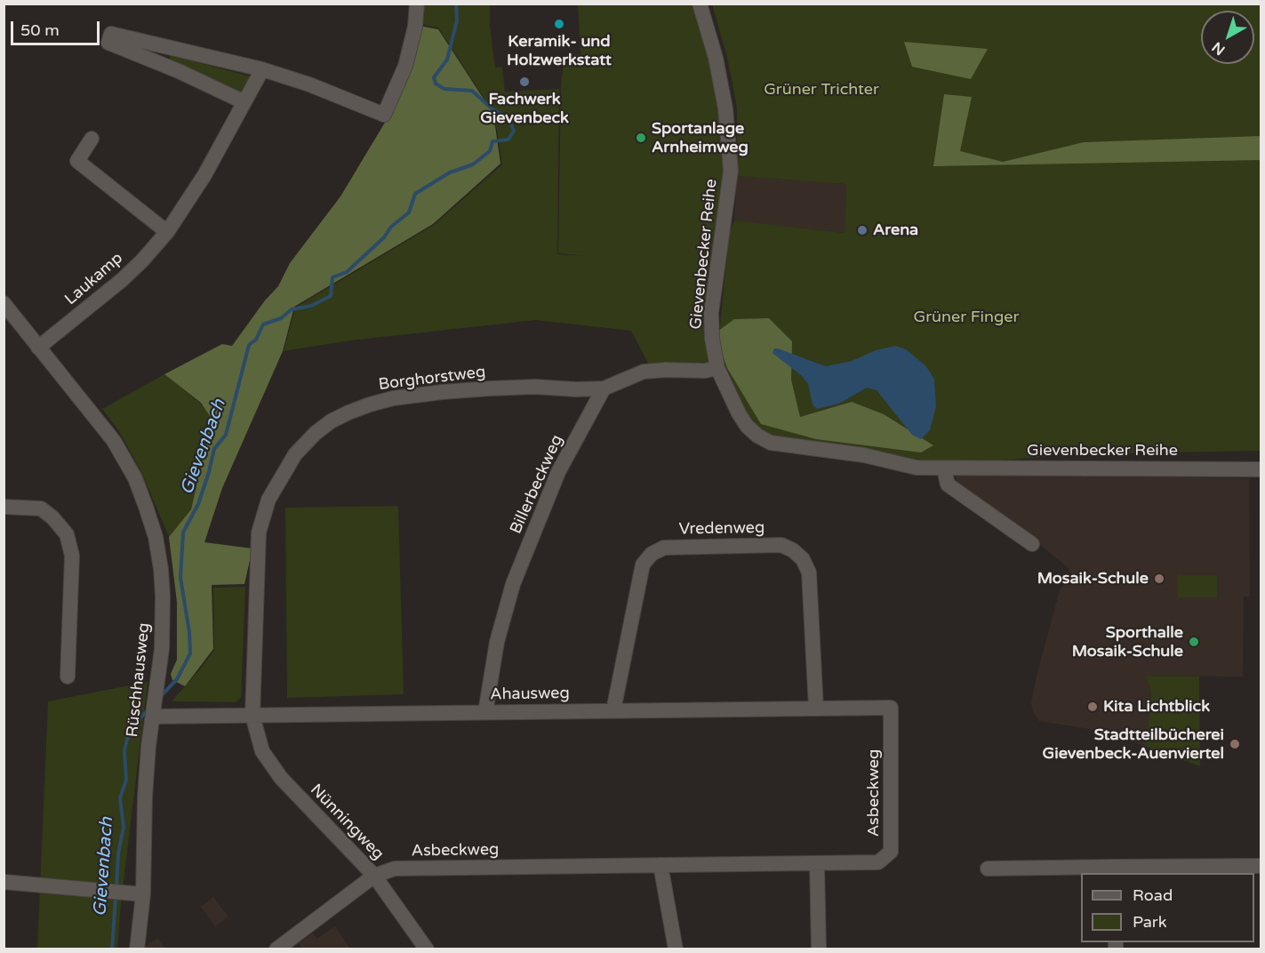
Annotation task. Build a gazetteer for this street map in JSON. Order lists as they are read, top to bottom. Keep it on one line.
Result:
{"streets":{"street":["Gievenbecker Reihe","Laukamp","Borghorstweg","Billerbeckweg","Vredenweg","Rüschhausweg","Ahausweg","Asbeckweg","Nünningweg"]},"crossings":[["Laukamp","Rüschhausweg"],["Borghorstweg","Billerbeckweg"],["Borghorstweg","Ahausweg"],["Borghorstweg","Nünningweg"],["Billerbeckweg","Ahausweg"],["Vredenweg","Ahausweg"],["Rüschhausweg","Ahausweg"],["Ahausweg","Asbeckweg"],["Ahausweg","Nünningweg"],["Asbeckweg","Nünningweg"]],"water":["Gievenbach"],"parks":["Grüner Trichter","Grüner Finger"],"places":["Keramik- und Holzwerkstatt","Fachwerk Gievenbeck","Sportanlage Arnheimweg","Arena","Mosaik-Schule","Sporthalle Mosaik-Schule","Kita Lichtblick","Stadtteilbücherei Gievenbeck-Auenviertel"],"legend":["Road","Park"],"scale_bar":"50 m","north":"bottom left"}
